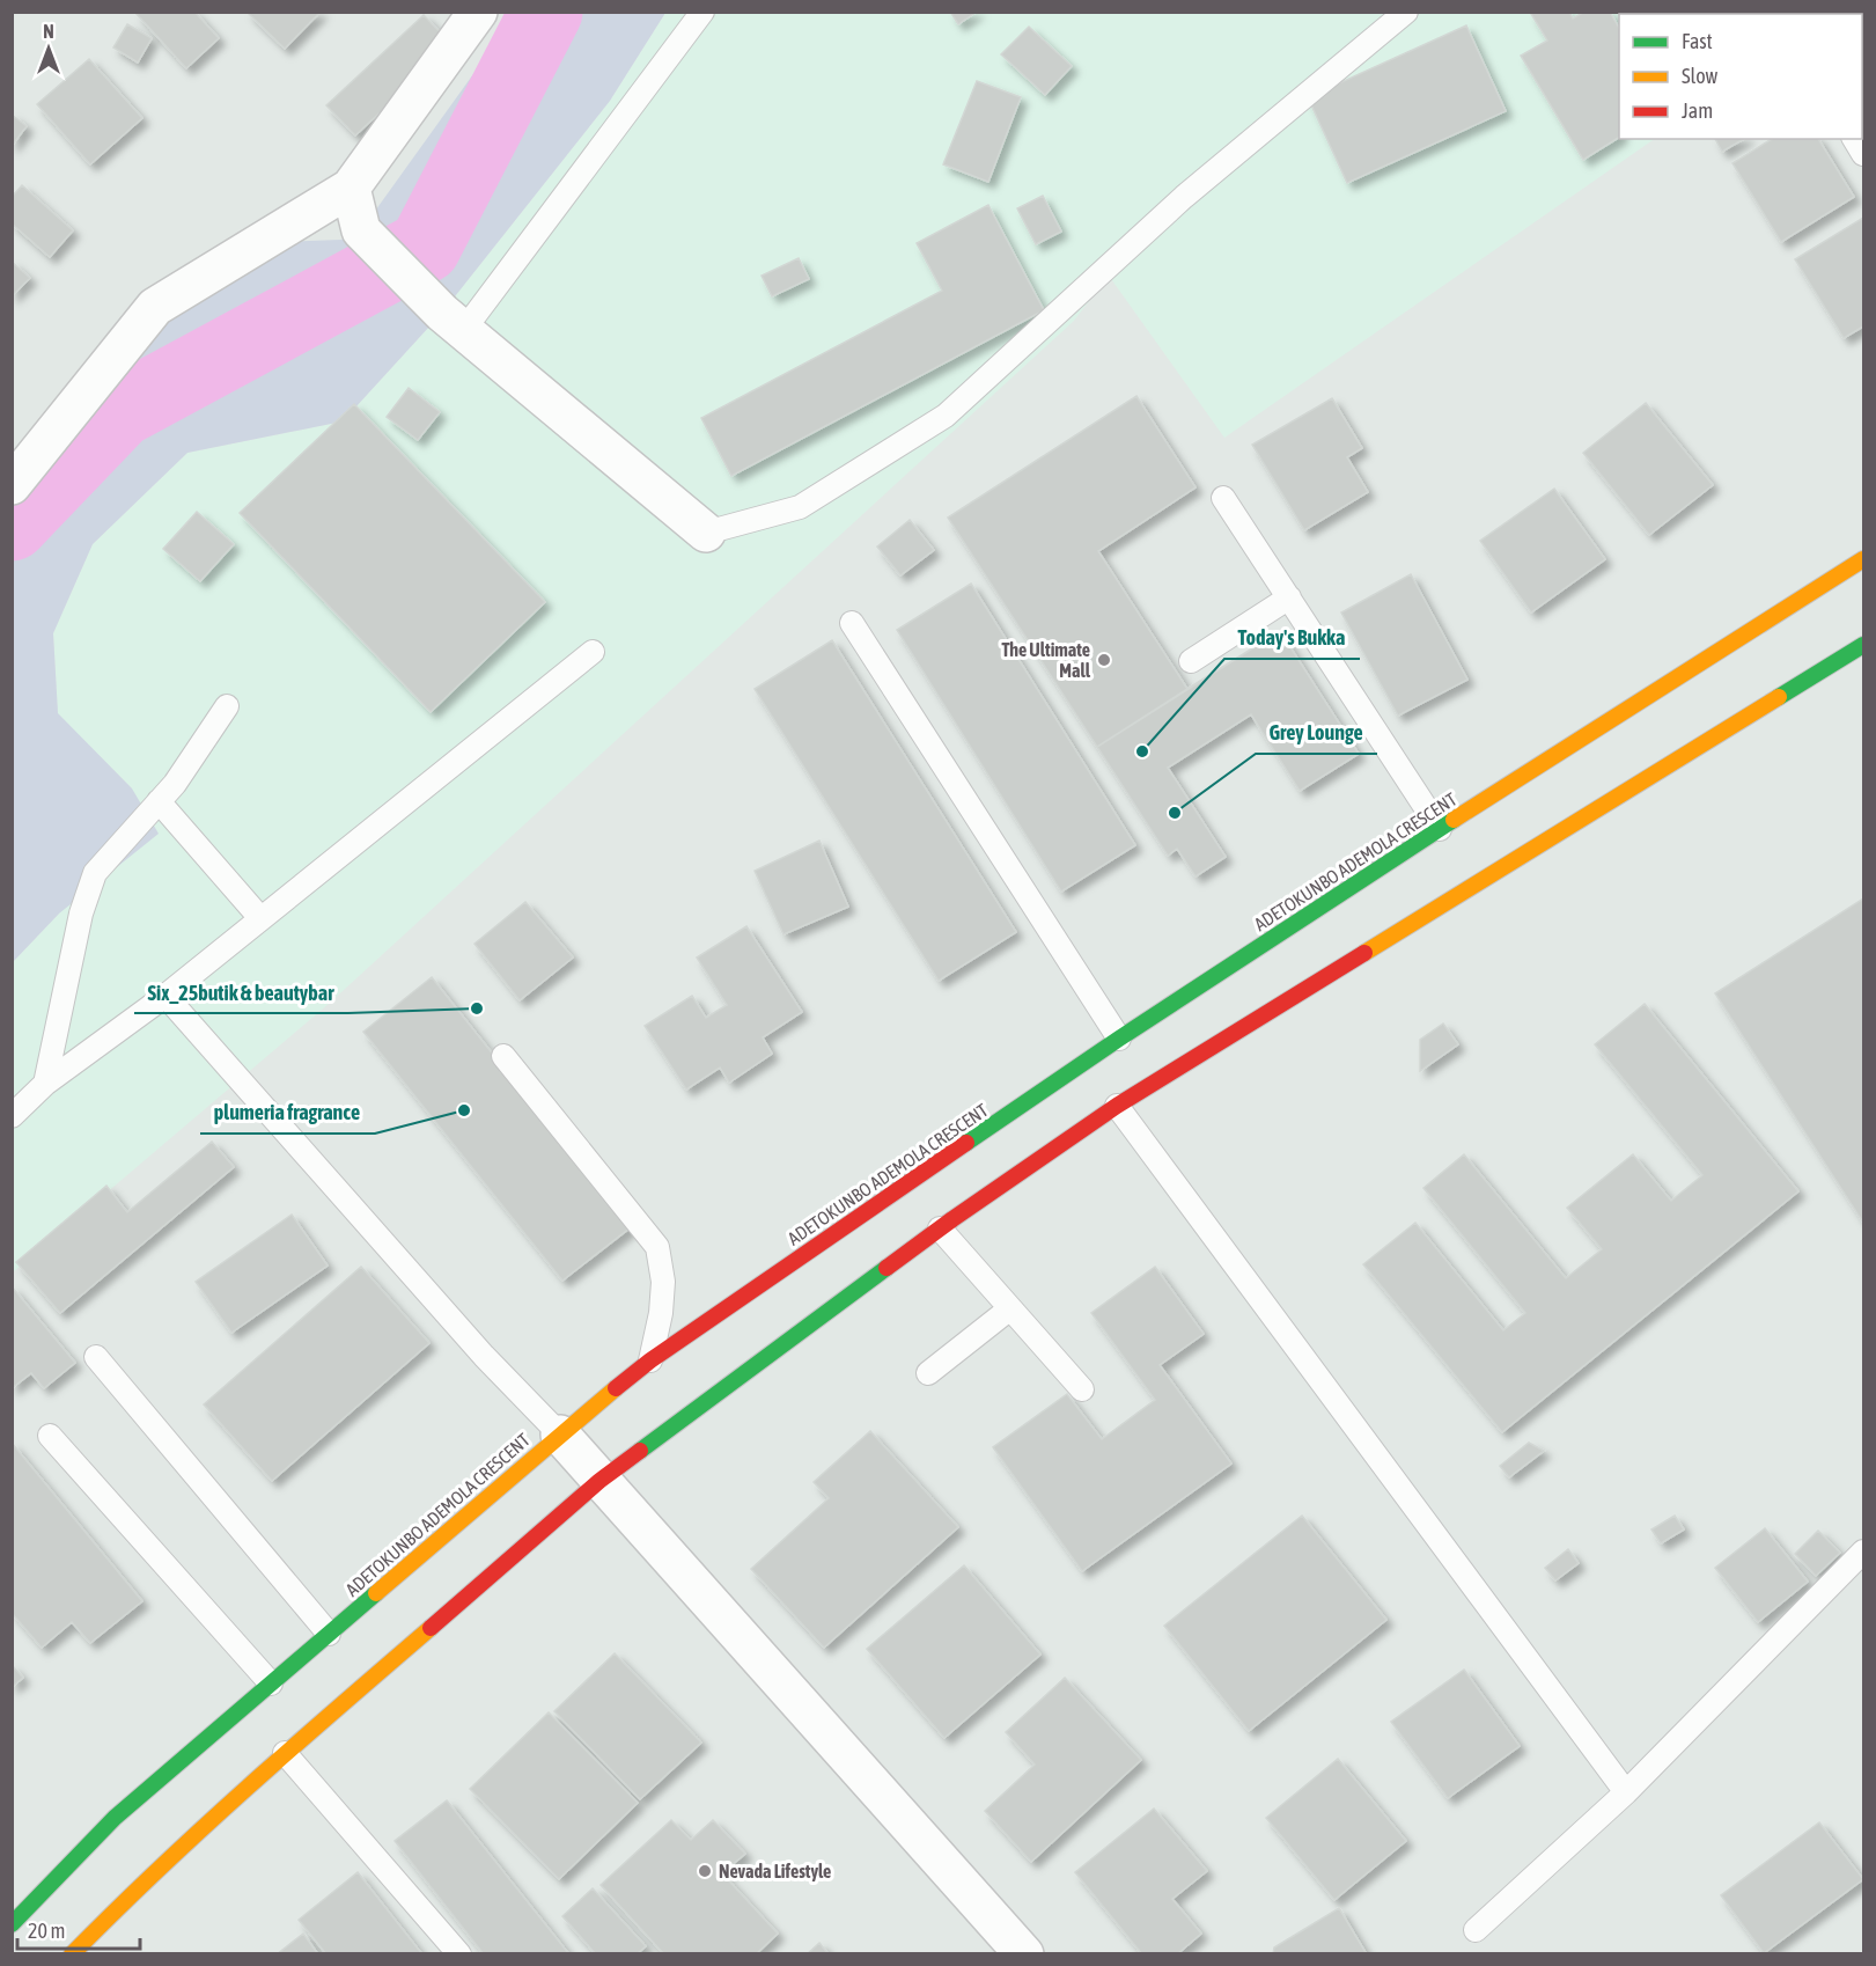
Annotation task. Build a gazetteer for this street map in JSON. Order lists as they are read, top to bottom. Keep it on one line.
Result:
{"streets":{"main road":["ADETOKUNBO ADEMOLA CRESCENT"]},"places":["The Ultimate Mall","Today's Bukka","Grey Lounge","Six_25butik & beautybar","plumeria fragrance","Nevada Lifestyle"],"legend":["Fast","Slow","Jam"],"scale_bar":"20 m","north":"top"}
